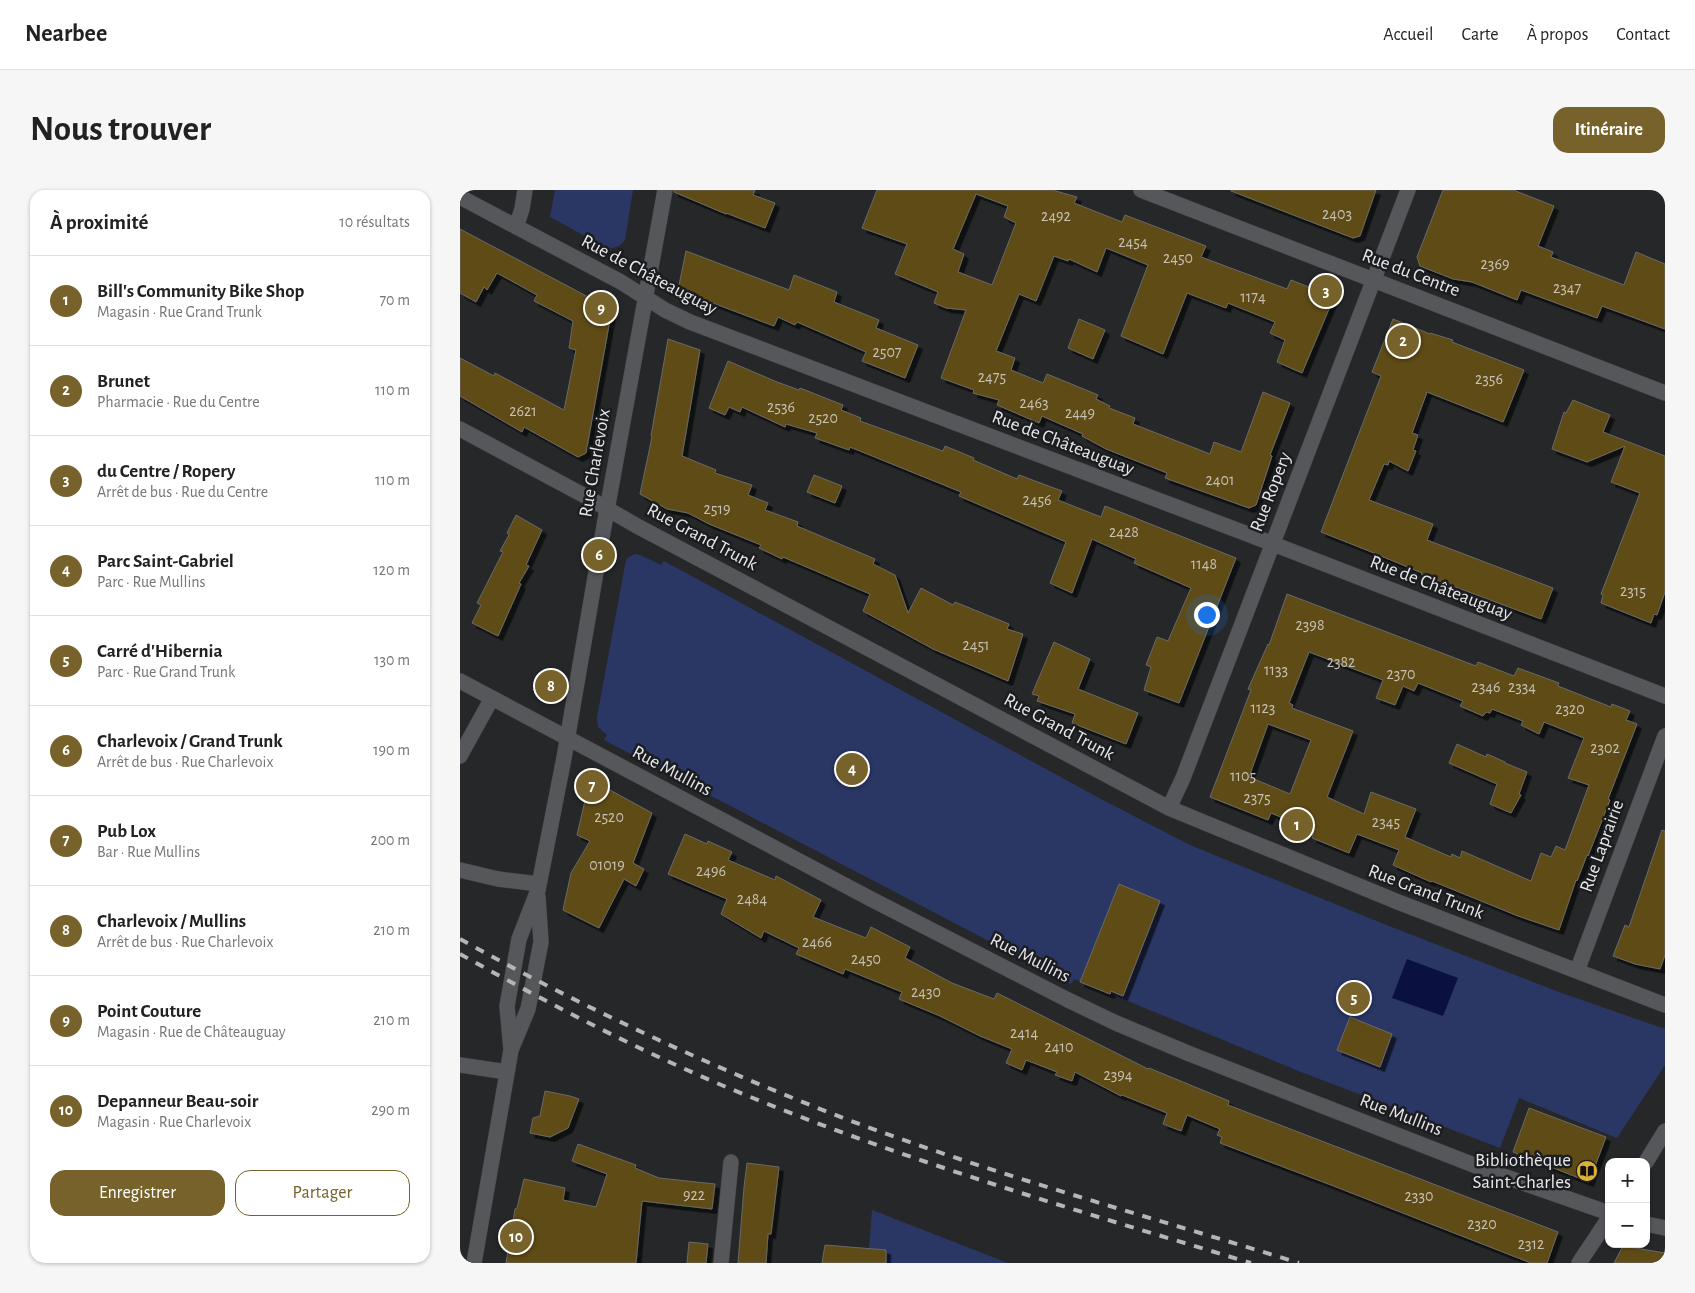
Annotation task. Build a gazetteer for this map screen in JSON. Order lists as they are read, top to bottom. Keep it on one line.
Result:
{"streets":{"street":["Rue du Centre","Rue de Châteauguay","Rue Charlevoix","Rue Ropery","Rue Grand Trunk","Rue Mullins","Rue Laprairie"]},"crossings":[["Rue du Centre","Rue Ropery"],["Rue de Châteauguay","Rue Charlevoix"],["Rue de Châteauguay","Rue Ropery"],["Rue Charlevoix","Rue Grand Trunk"],["Rue Charlevoix","Rue Mullins"],["Rue Ropery","Rue Grand Trunk"],["Rue Grand Trunk","Rue Laprairie"]],"places":{"library":["Bibliothèque Saint-Charles"]},"house_numbers":["2403","2492","2454","2450","2369","2347","1174","2507","2475","2356","2463","2536","2621","2449","2520","2401","2456","2519","2428","1148","2315","2398","2451","2382","1133","2370","2346","2334","1123","2320","2302","1105","2375","2520","2345","01019","2496","2484","2466","2450","2430","2414","2410","2394","922","2330","2320","2312"],"page":{"header":"Nearbee","nav":["Accueil","Carte","À propos","Contact"],"buttons":["Itinéraire",["Enregistrer","Partager"]],"title":"Nous trouver","heading":["À proximité","10 résultats"],"list":[{"mark":"1","name":"Bill's Community Bike Shop","note":"Magasin · Rue Grand Trunk","value":"70 m"},{"mark":"2","name":"Brunet","note":"Pharmacie · Rue du Centre","value":"110 m"},{"mark":"3","name":"du Centre / Ropery","note":"Arrêt de bus · Rue du Centre","value":"110 m"},{"mark":"4","name":"Parc Saint-Gabriel","note":"Parc · Rue Mullins","value":"120 m"},{"mark":"5","name":"Carré d'Hibernia","note":"Parc · Rue Grand Trunk","value":"130 m"},{"mark":"6","name":"Charlevoix / Grand Trunk","note":"Arrêt de bus · Rue Charlevoix","value":"190 m"},{"mark":"7","name":"Pub Lox","note":"Bar · Rue Mullins","value":"200 m"},{"mark":"8","name":"Charlevoix / Mullins","note":"Arrêt de bus · Rue Charlevoix","value":"210 m"},{"mark":"9","name":"Point Couture","note":"Magasin · Rue de Châteauguay","value":"210 m"},{"mark":"10","name":"Depanneur Beau-soir","note":"Magasin · Rue Charlevoix","value":"290 m"}],"pins":["3","9","2","6","8","4","7","1","5","10"],"map_buttons":["+","−"]}}
